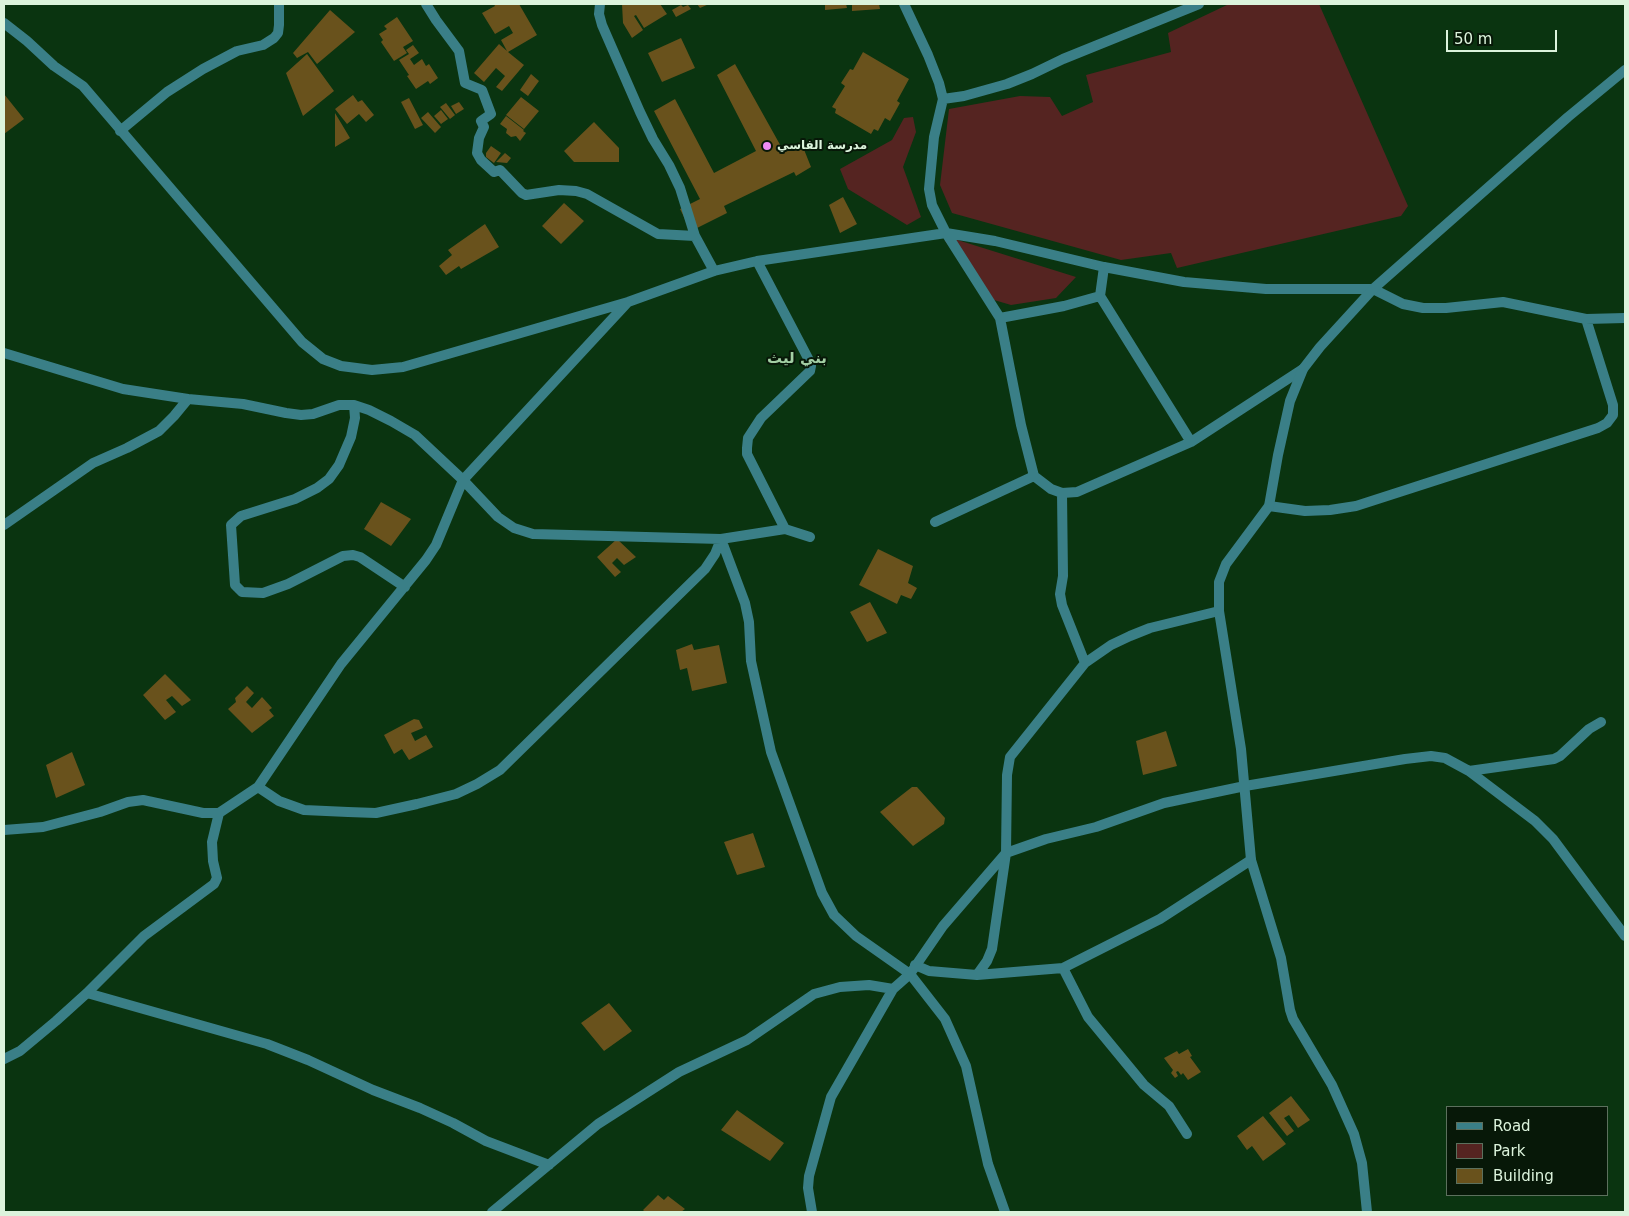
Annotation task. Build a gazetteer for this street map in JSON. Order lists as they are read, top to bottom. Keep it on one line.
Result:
{"districts":["بني ليث"],"places":["مدرسة الفاسي"],"legend":["Road","Park","Building"],"scale_bar":"50 m"}
